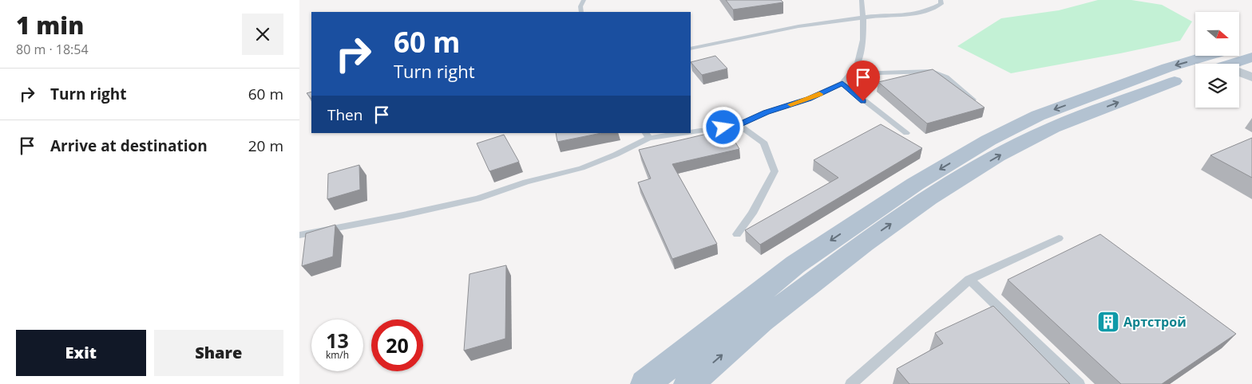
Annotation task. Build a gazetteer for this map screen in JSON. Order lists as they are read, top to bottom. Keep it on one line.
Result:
{"places":{"building":["Артстрой"]},"north":"right","page":{"heading":["1 min","80 m · 18:54"],"turn":["60 m","Turn right"],"list":[{"name":"Turn right","value":"60 m"},{"name":"Arrive at destination","value":"20 m"}],"then":"Then","speed":"13 km/h","limit":"20","buttons":["Exit","Share"]}}
